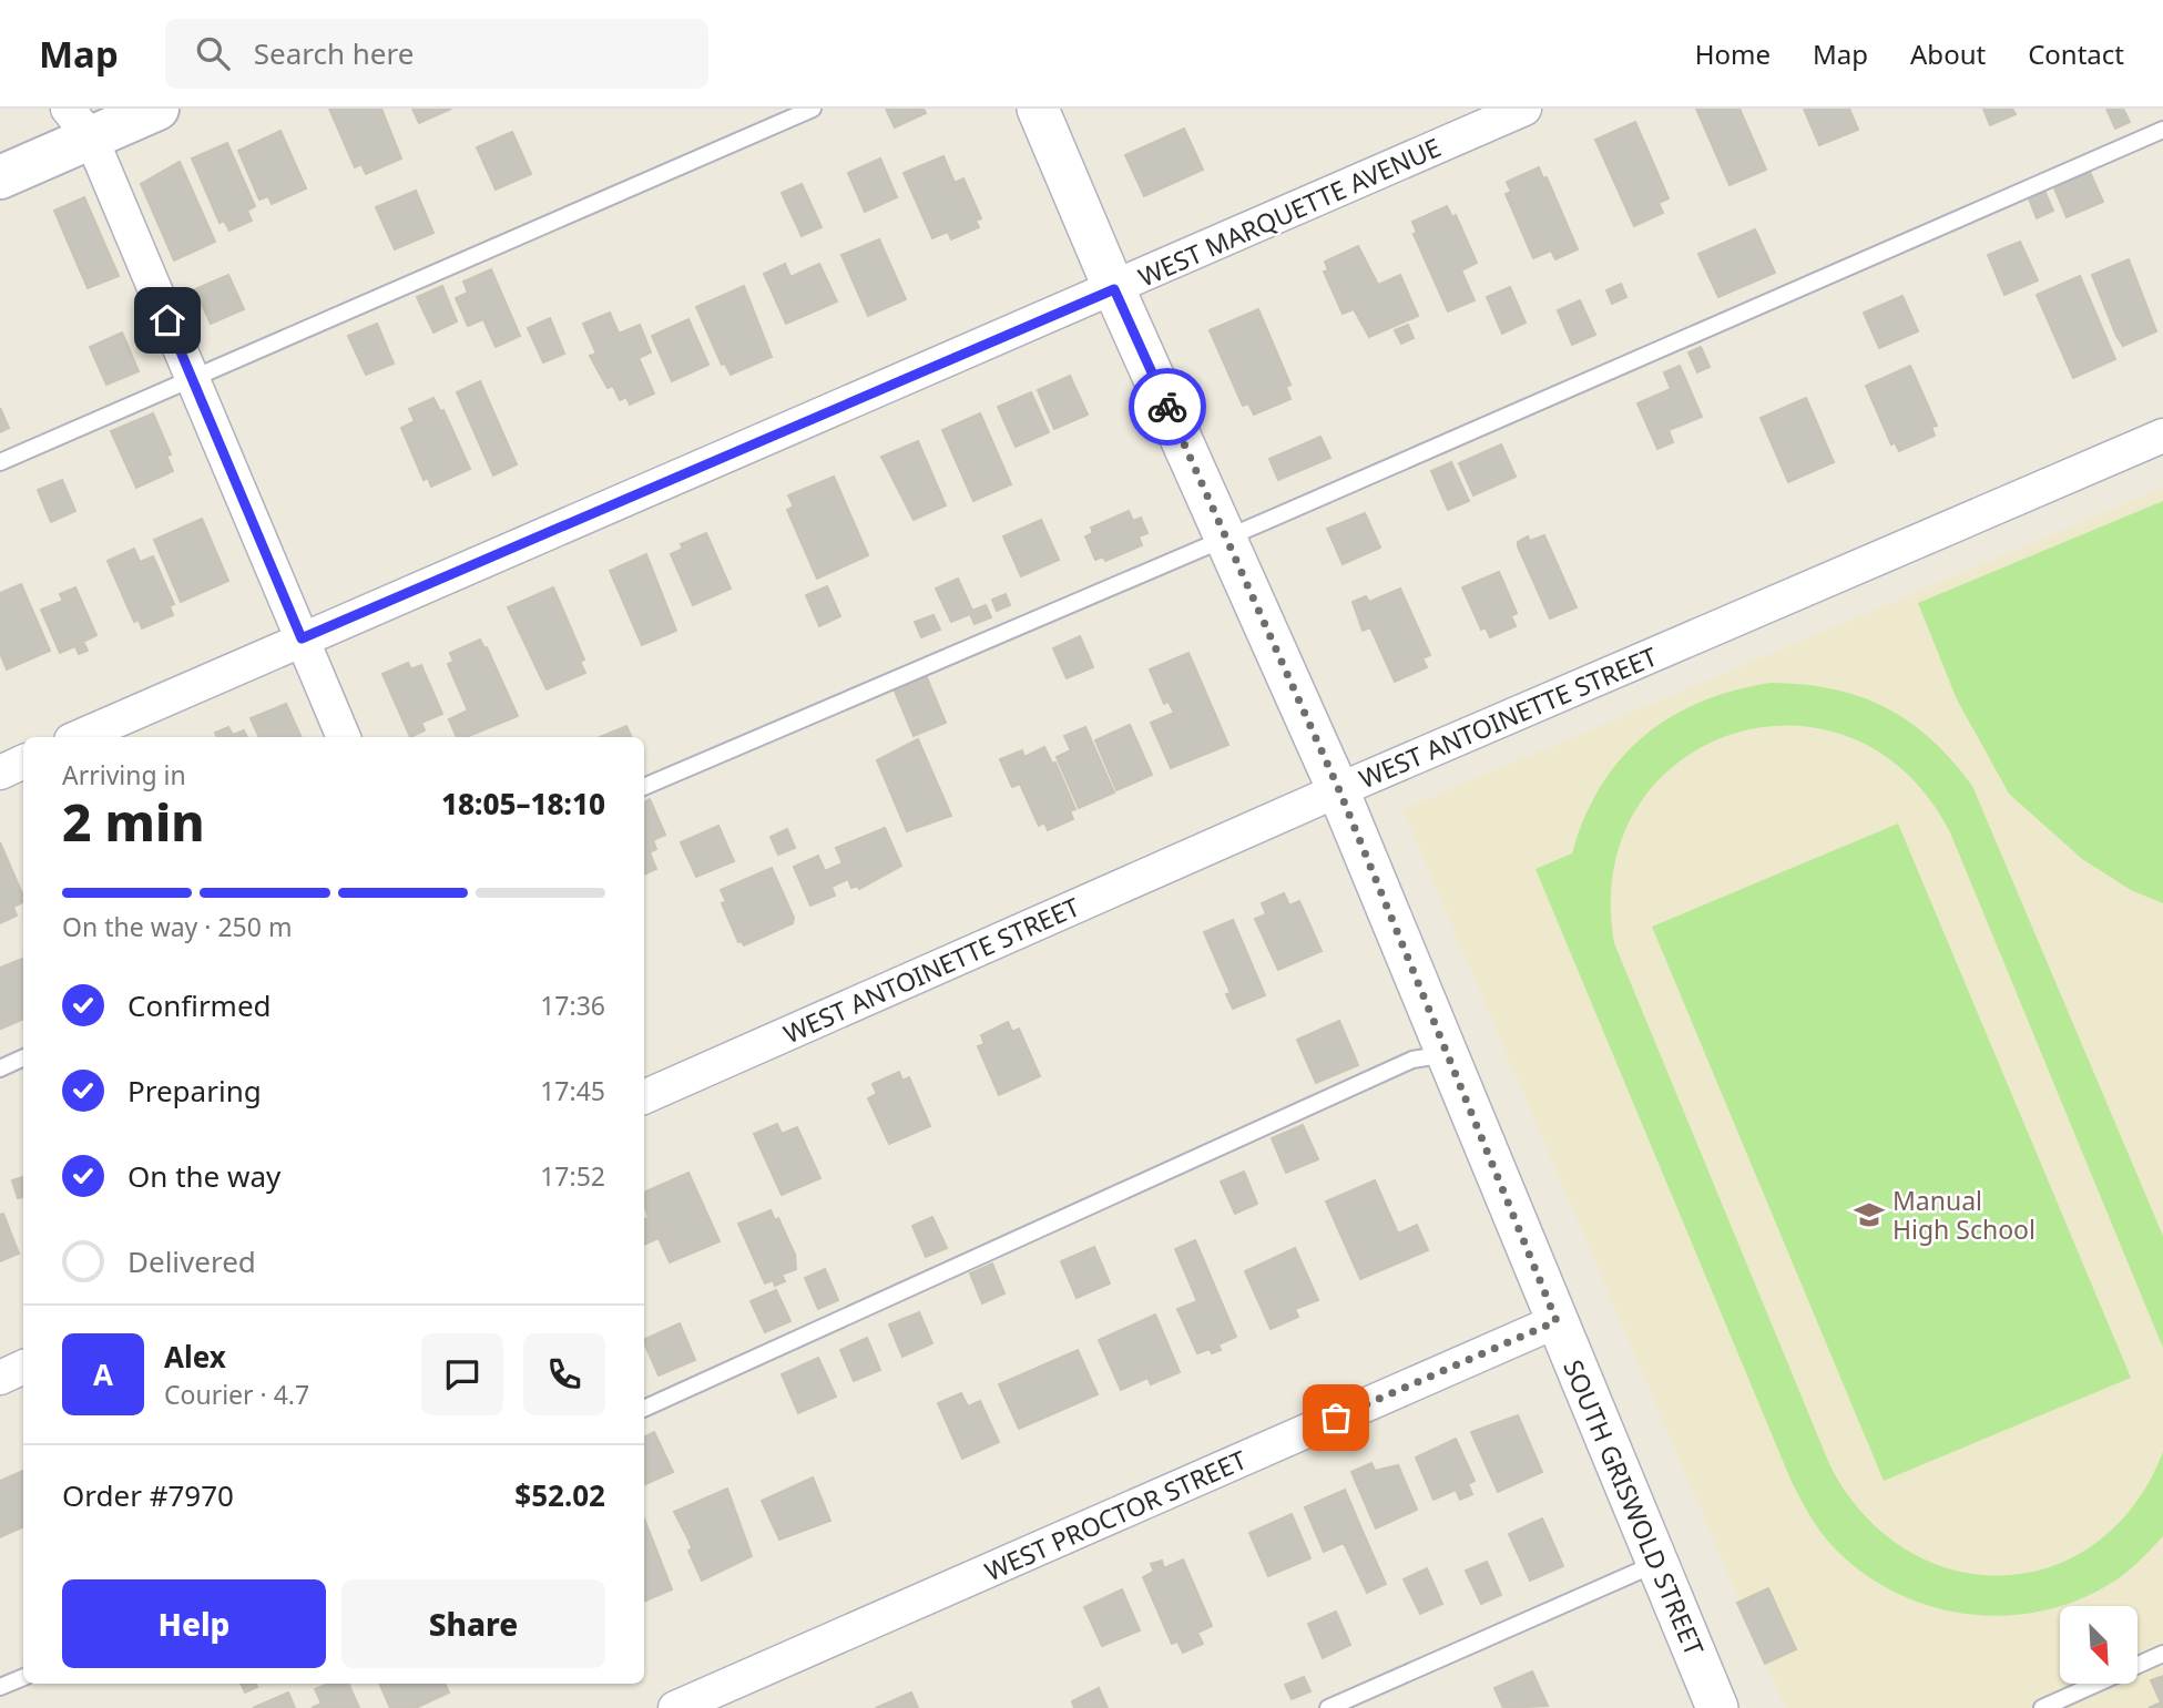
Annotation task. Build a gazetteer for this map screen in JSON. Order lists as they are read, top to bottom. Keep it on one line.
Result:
{"streets":{"street":["WEST MARQUETTE AVENUE","WEST ANTOINETTE STREET","SOUTH GRISWOLD STREET","WEST PROCTOR STREET"]},"crossings":[["WEST MARQUETTE AVENUE","SOUTH GRISWOLD STREET"],["WEST ANTOINETTE STREET","SOUTH GRISWOLD STREET"],["SOUTH GRISWOLD STREET","WEST PROCTOR STREET"]],"places":{"school or university":["Manual High School"]},"north":"bottom right","page":{"header":"Map","search":"Search here","nav":["Home","Map","About","Contact"],"heading":["2 min","Arriving in","18:05–18:10"],"panel":["Alex","Courier · 4.7","Order #7970","$52.02"],"bar":"On the way · 250 m","list":[["Confirmed","17:36"],["Preparing","17:45"],["On the way","17:52"],"Delivered"],"round":"A","buttons":["Help","Share"]}}
